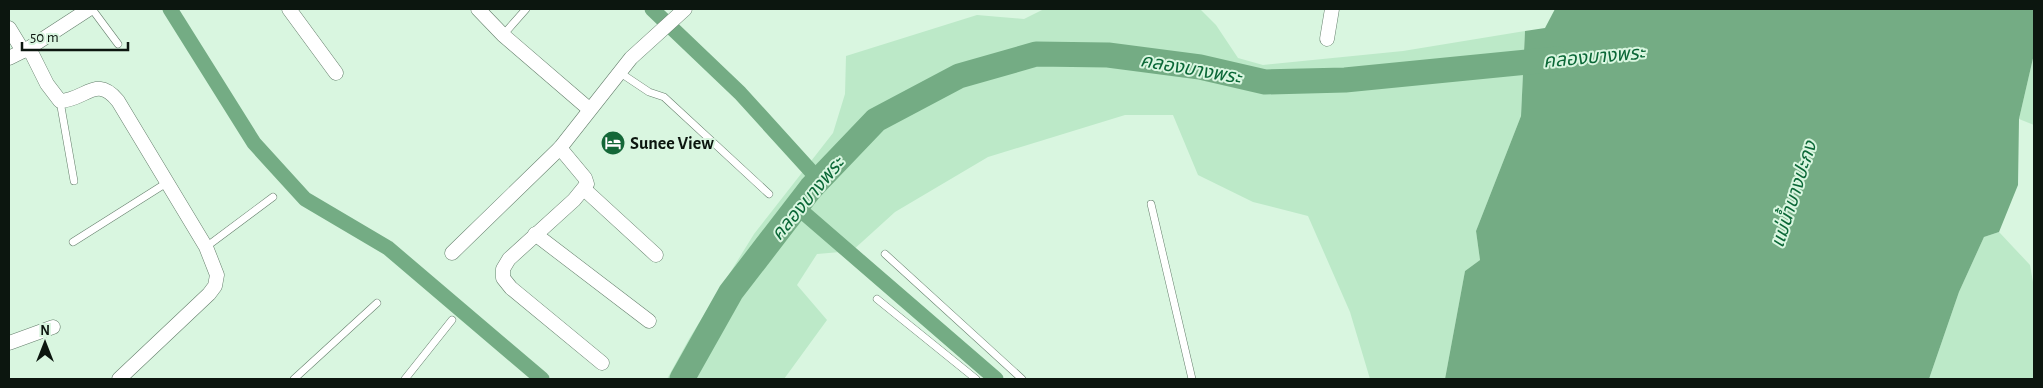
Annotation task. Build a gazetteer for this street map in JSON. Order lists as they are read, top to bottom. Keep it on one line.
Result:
{"water":["คลองบางพระ","แม่น้ำบางปะกง"],"places":{"hotel":["Sunee View"]},"scale_bar":"50 m","north":"top"}
